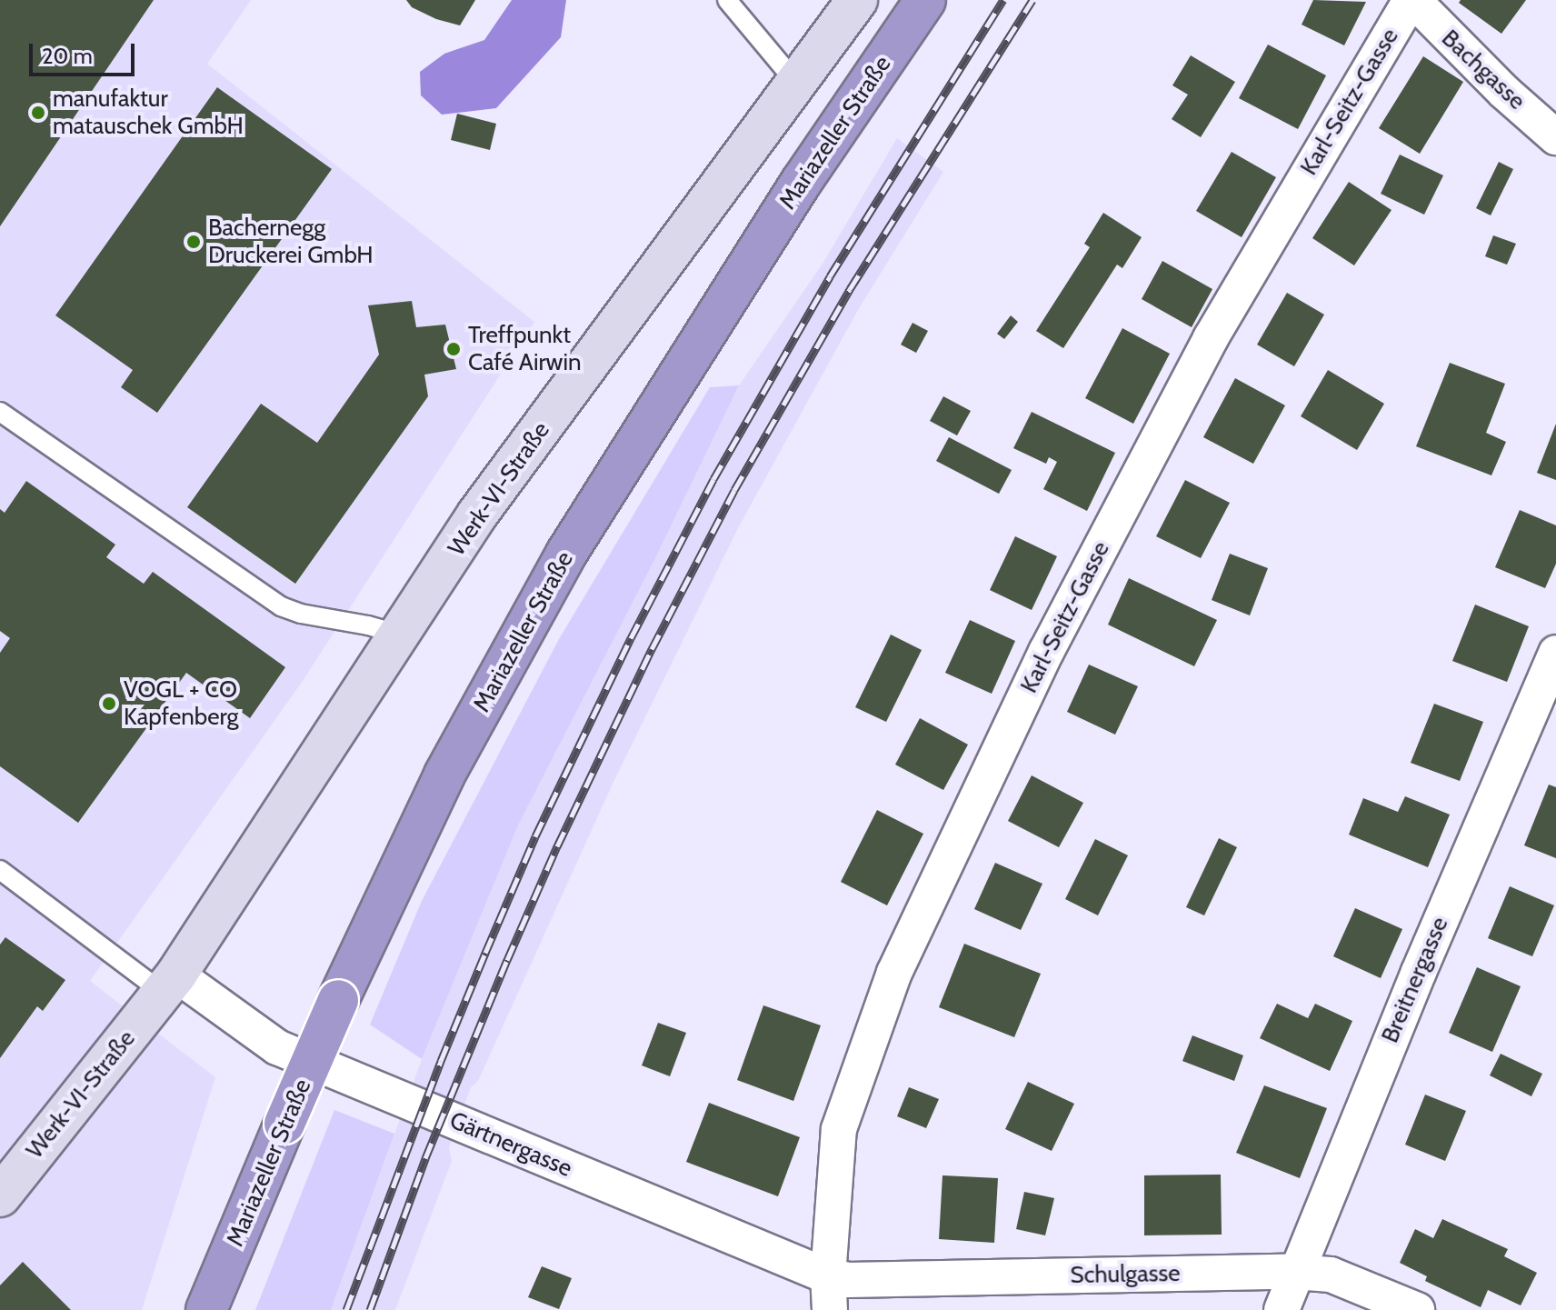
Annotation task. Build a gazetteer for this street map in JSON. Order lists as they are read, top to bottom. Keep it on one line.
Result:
{"streets":{"highway":["Mariazeller Straße"],"main road":["Werk-VI-Straße"],"street":["Bachgasse","Karl-Seitz-Gasse","Breitnergasse","Gärtnergasse","Schulgasse"]},"crossings":[["Bachgasse","Karl-Seitz-Gasse"],["Karl-Seitz-Gasse","Gärtnergasse"],["Karl-Seitz-Gasse","Schulgasse"],["Werk-VI-Straße","Gärtnergasse"],["Breitnergasse","Schulgasse"],["Gärtnergasse","Schulgasse"]],"places":["manufaktur matauschek GmbH","Bachernegg Druckerei GmbH","Treffpunkt Café Airwin","VOGL + CO Kapfenberg"],"scale_bar":"20 m"}
